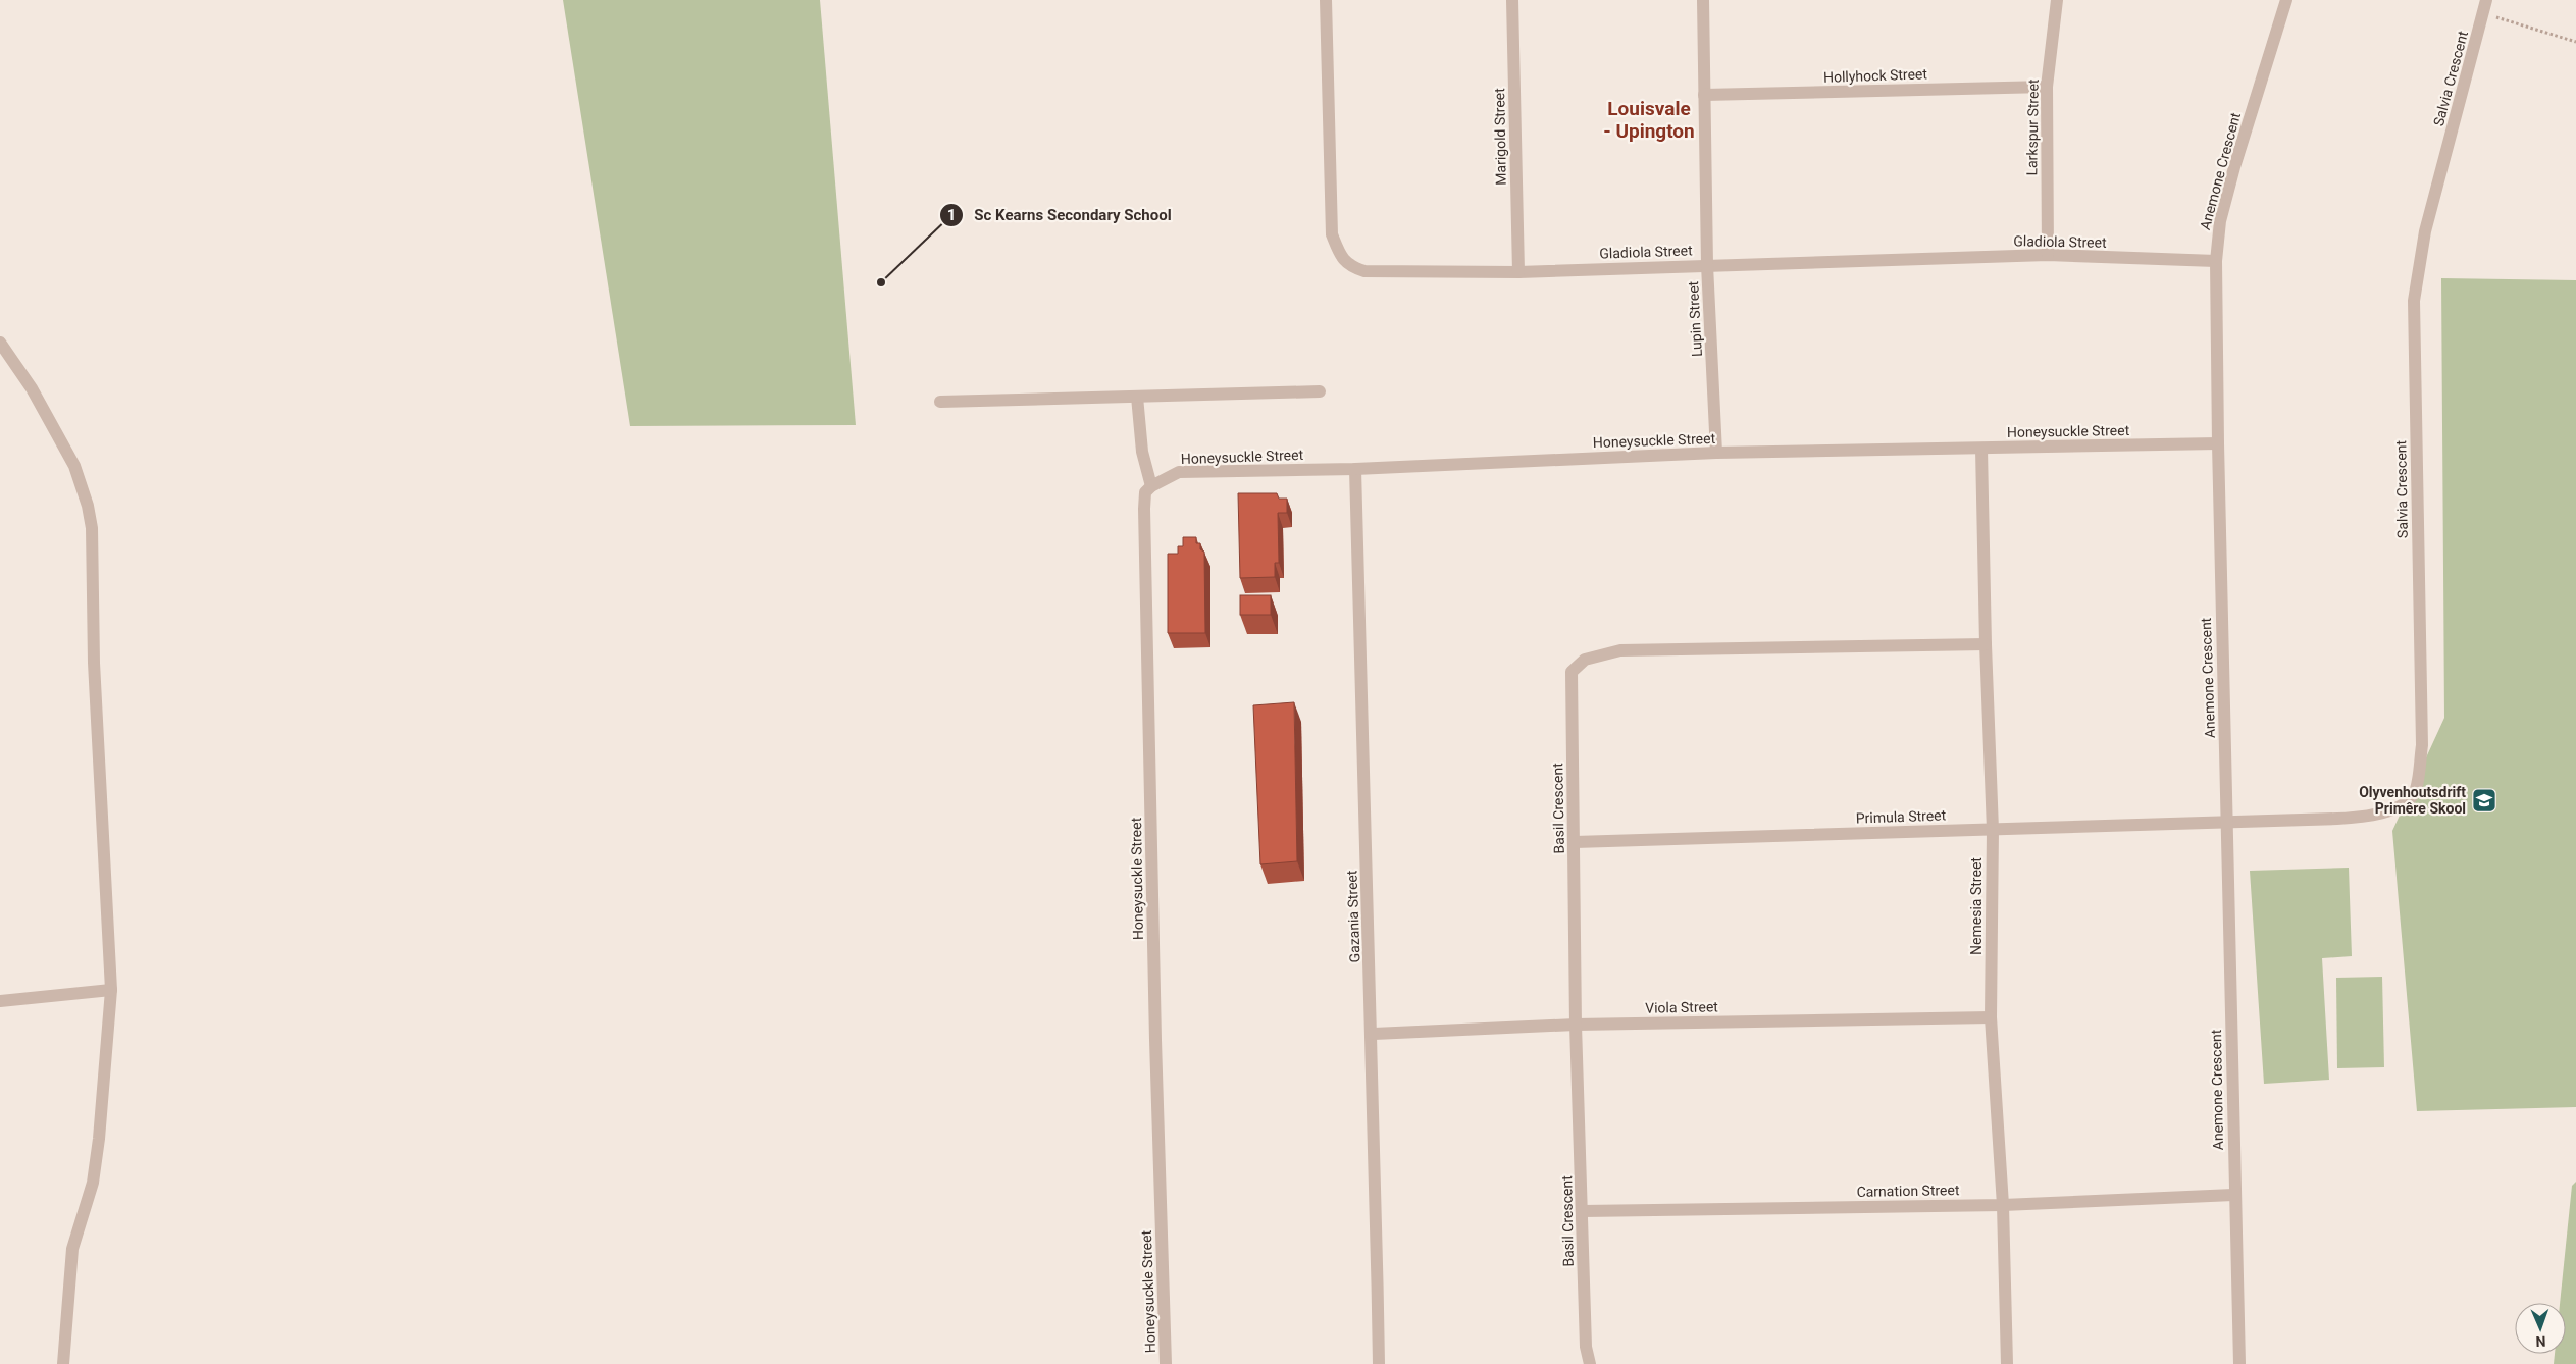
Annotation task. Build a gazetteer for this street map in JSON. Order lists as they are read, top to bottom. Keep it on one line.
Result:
{"streets":{"street":["Hollyhock Street","Salvia Crescent","Larkspur Street","Marigold Street","Anemone Crescent","Gladiola Street","Lupin Street","Honeysuckle Street","Basil Crescent","Primula Street","Nemesia Street","Gazania Street","Viola Street","Carnation Street"]},"crossings":[["Hollyhock Street","Larkspur Street"],["Hollyhock Street","Lupin Street"],["Salvia Crescent","Anemone Crescent"],["Salvia Crescent","Primula Street"],["Larkspur Street","Gladiola Street"],["Marigold Street","Gladiola Street"],["Anemone Crescent","Gladiola Street"],["Anemone Crescent","Honeysuckle Street"],["Anemone Crescent","Primula Street"],["Anemone Crescent","Carnation Street"],["Gladiola Street","Lupin Street"],["Lupin Street","Honeysuckle Street"],["Honeysuckle Street","Nemesia Street"],["Honeysuckle Street","Gazania Street"],["Basil Crescent","Primula Street"],["Basil Crescent","Nemesia Street"],["Basil Crescent","Viola Street"],["Basil Crescent","Carnation Street"],["Primula Street","Nemesia Street"],["Nemesia Street","Viola Street"],["Nemesia Street","Carnation Street"],["Gazania Street","Viola Street"]],"districts":["Louisvale - Upington"],"places":{"other":["Sc Kearns Secondary School"],"school or university":["Olyvenhoutsdrift Primêre Skool"]},"north":"bottom"}
